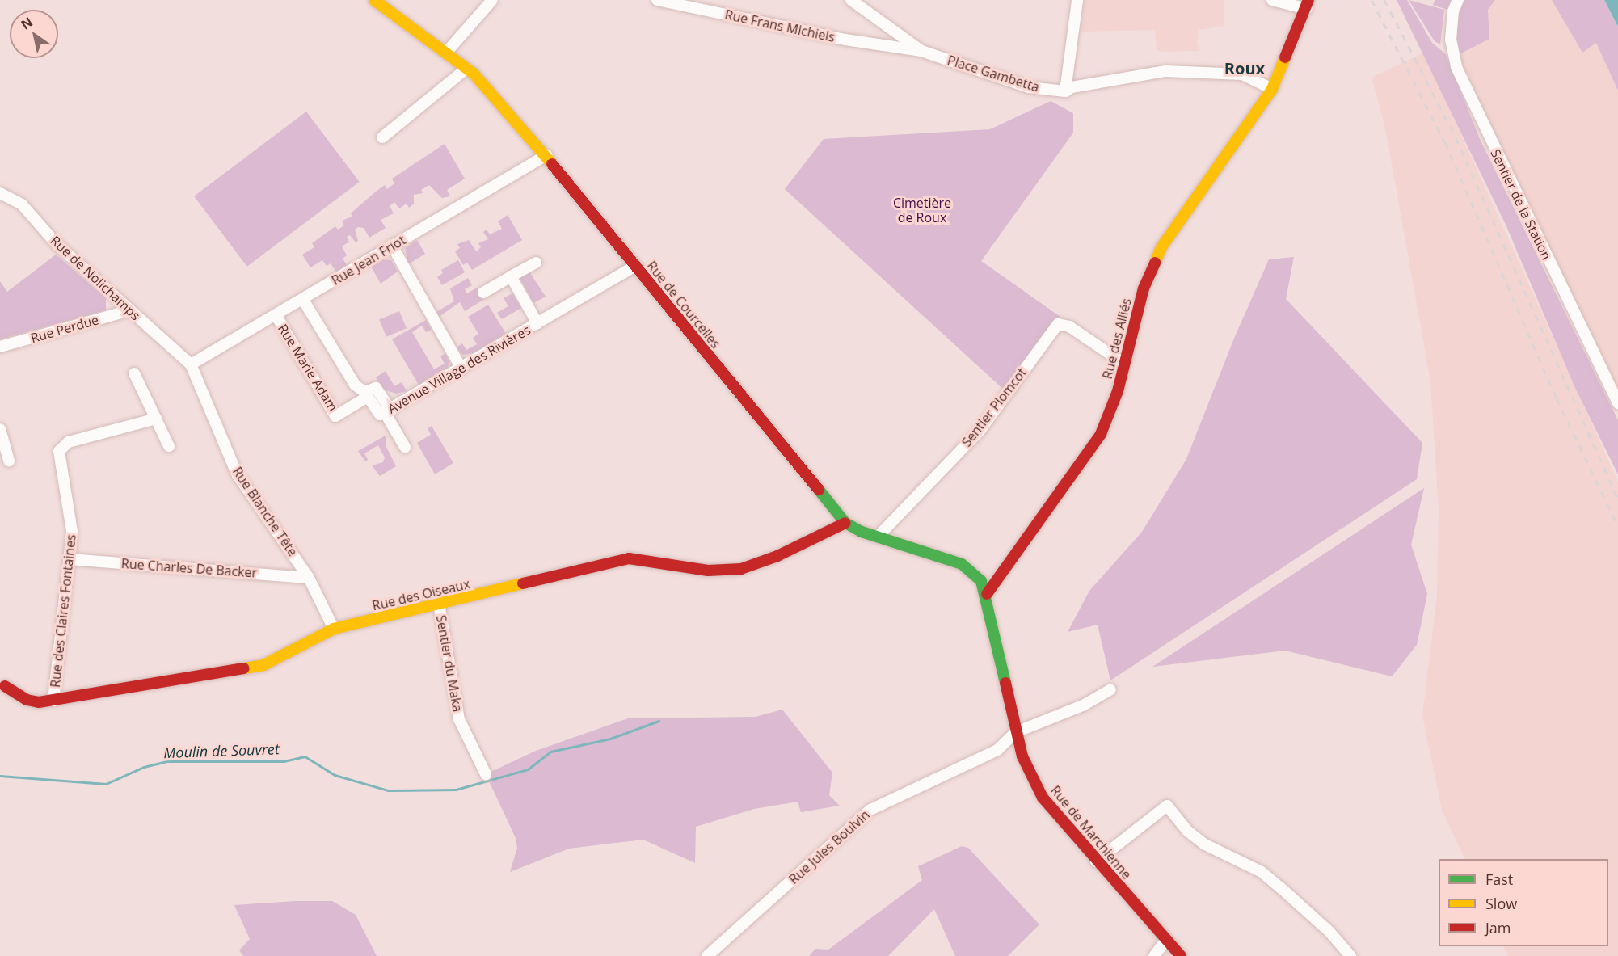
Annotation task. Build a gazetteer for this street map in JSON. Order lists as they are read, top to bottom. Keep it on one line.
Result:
{"streets":{"street":["Rue Frans Michiels","Place Gambetta","Sentier de la Station","Rue Jean Friot","Rue de Nolichamps","Rue de Courcelles","Rue Perdue","Rue des Alliés","Rue Marie Adam","Avenue Village des Rivières","Sentier Plomcot","Rue Blanche Tête","Rue Charles De Backer","Rue des Oiseaux","Rue des Claires Fontaines","Sentier du Maka","Rue de Marchienne","Rue Jules Boulvin"]},"crossings":[["Rue Frans Michiels","Place Gambetta"],["Rue Jean Friot","Rue de Nolichamps"],["Rue Jean Friot","Rue de Courcelles"],["Rue Jean Friot","Rue Marie Adam"],["Rue Jean Friot","Rue Blanche Tête"],["Rue de Nolichamps","Rue Perdue"],["Rue de Nolichamps","Rue Blanche Tête"],["Rue de Courcelles","Rue des Alliés"],["Rue de Courcelles","Avenue Village des Rivières"],["Rue de Courcelles","Sentier Plomcot"],["Rue de Courcelles","Rue des Oiseaux"],["Rue de Courcelles","Rue de Marchienne"],["Rue des Alliés","Sentier Plomcot"],["Rue des Alliés","Rue de Marchienne"],["Rue Blanche Tête","Rue Charles De Backer"],["Rue Blanche Tête","Rue des Oiseaux"],["Rue Charles De Backer","Rue des Claires Fontaines"],["Rue des Oiseaux","Rue des Claires Fontaines"],["Rue des Oiseaux","Sentier du Maka"],["Rue de Marchienne","Rue Jules Boulvin"]],"districts":["Roux"],"water":["Moulin de Souvret"],"parks":["Cimetière de Roux"],"legend":["Fast","Slow","Jam"],"north":"top left"}
